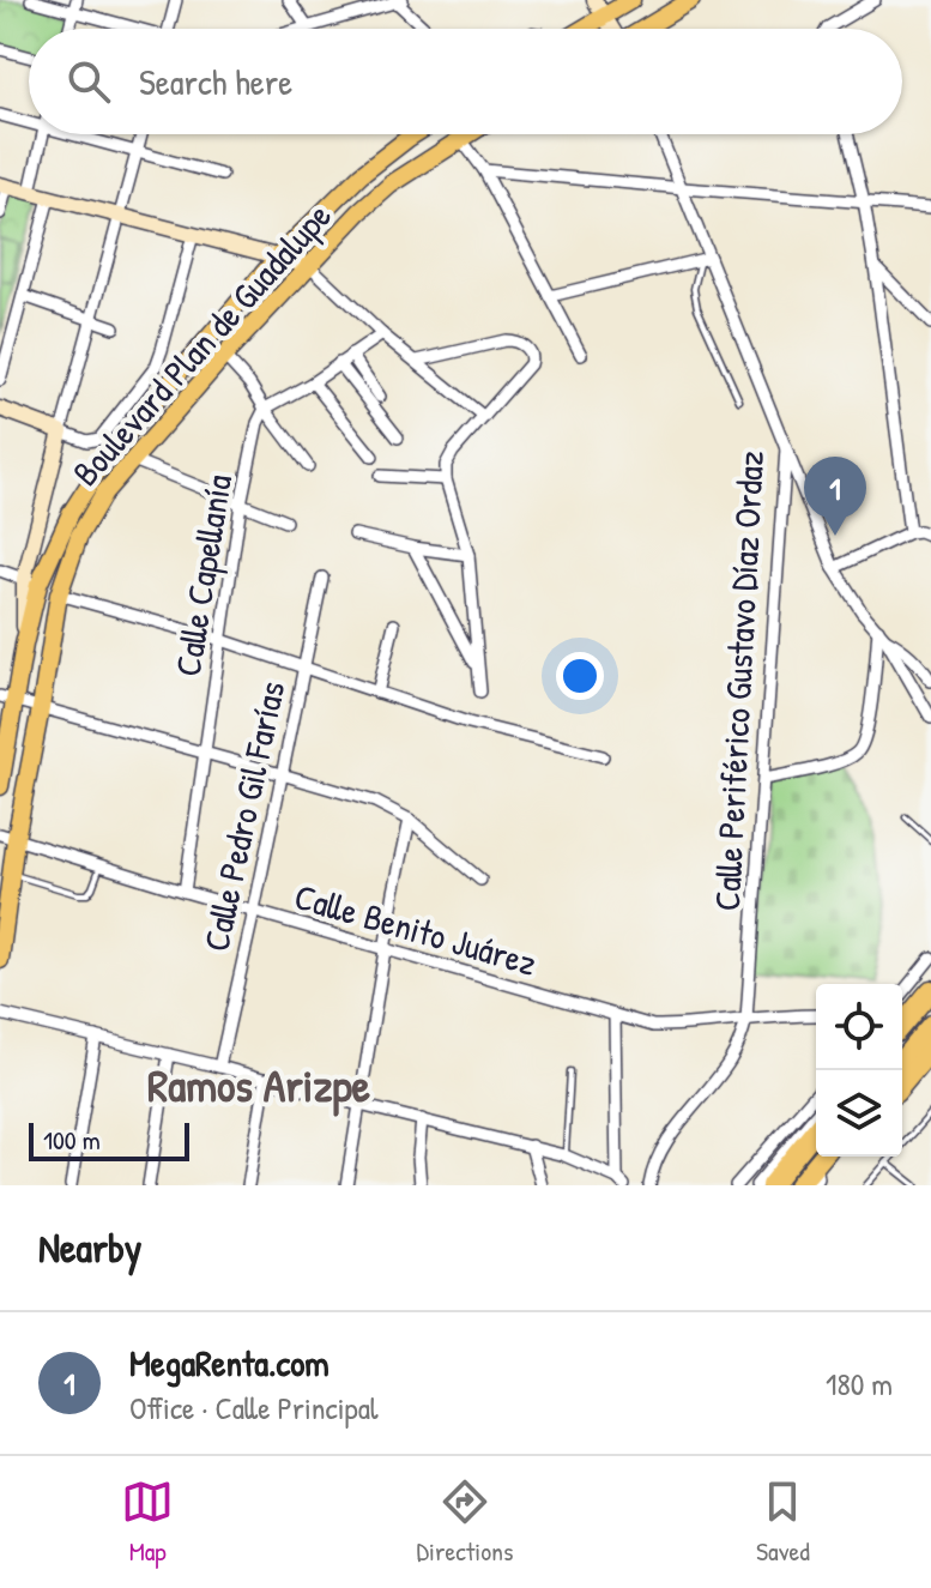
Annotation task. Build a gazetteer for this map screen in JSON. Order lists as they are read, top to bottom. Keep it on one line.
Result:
{"streets":{"main road":["Boulevard Plan de Guadalupe"],"street":["Calle Capellanía","Calle Periférico Gustavo Díaz Ordaz","Calle Pedro Gil Farías","Calle Benito Juárez"]},"crossings":[["Boulevard Plan de Guadalupe","Calle Benito Juárez"],["Calle Capellanía","Calle Benito Juárez"],["Calle Periférico Gustavo Díaz Ordaz","Calle Benito Juárez"],["Calle Pedro Gil Farías","Calle Benito Juárez"]],"districts":["Ramos Arizpe"],"scale_bar":"100 m","page":{"search":"Search here","pins":"1","scale":"100 m","heading":"Nearby","list":[{"mark":"1","name":"MegaRenta.com","note":"Office · Calle Principal","value":"180 m"}],"nav":["Map","Directions","Saved"]}}
